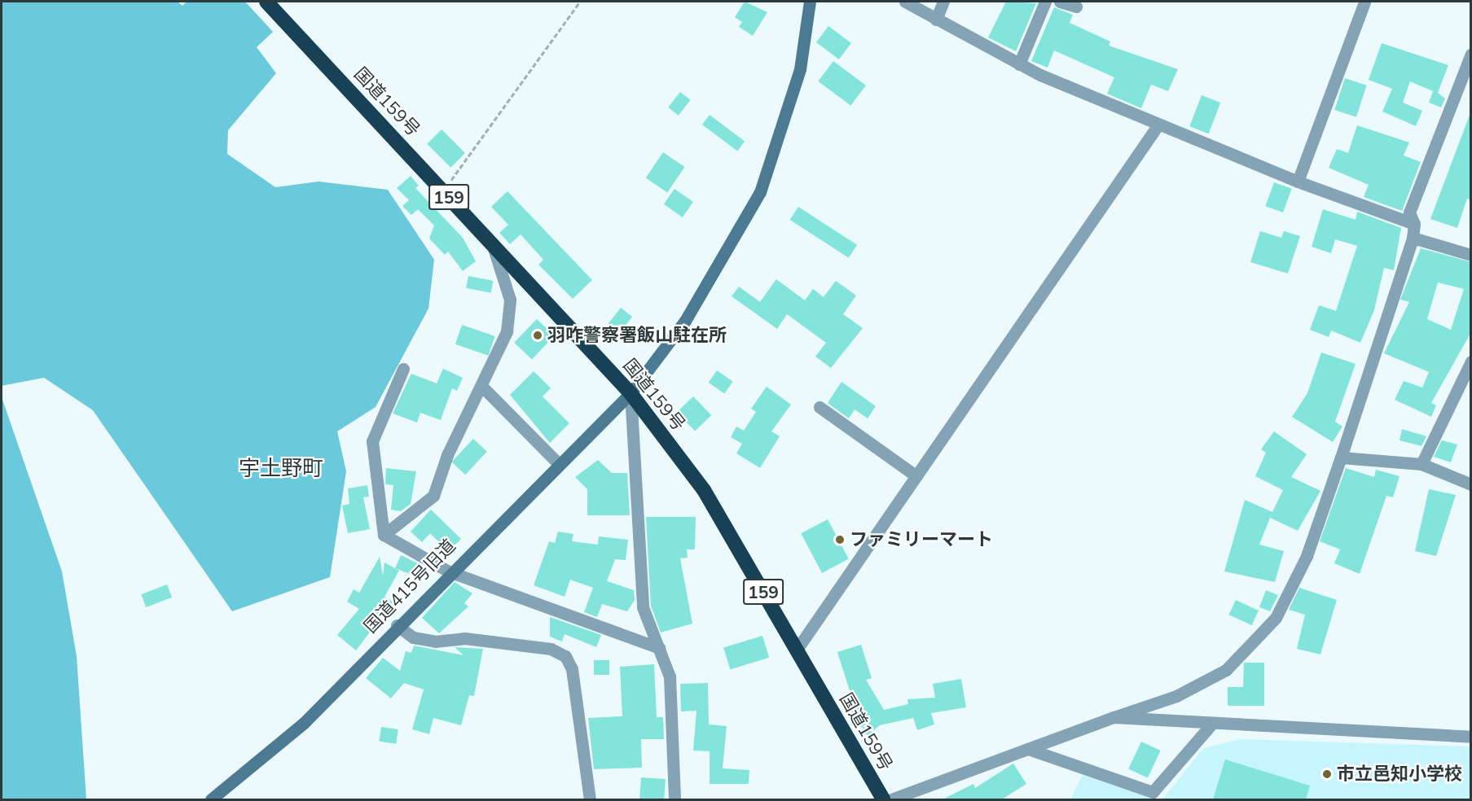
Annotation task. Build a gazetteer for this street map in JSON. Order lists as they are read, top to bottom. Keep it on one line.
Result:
{"streets":{"highway":["国道159号","159"],"street":["国道415号旧道"]},"crossings":[["国道159号","国道415号旧道"]],"districts":["宇土野町"],"places":["羽咋警察署飯山駐在所","ファミリーマート","市立邑知小学校"]}
